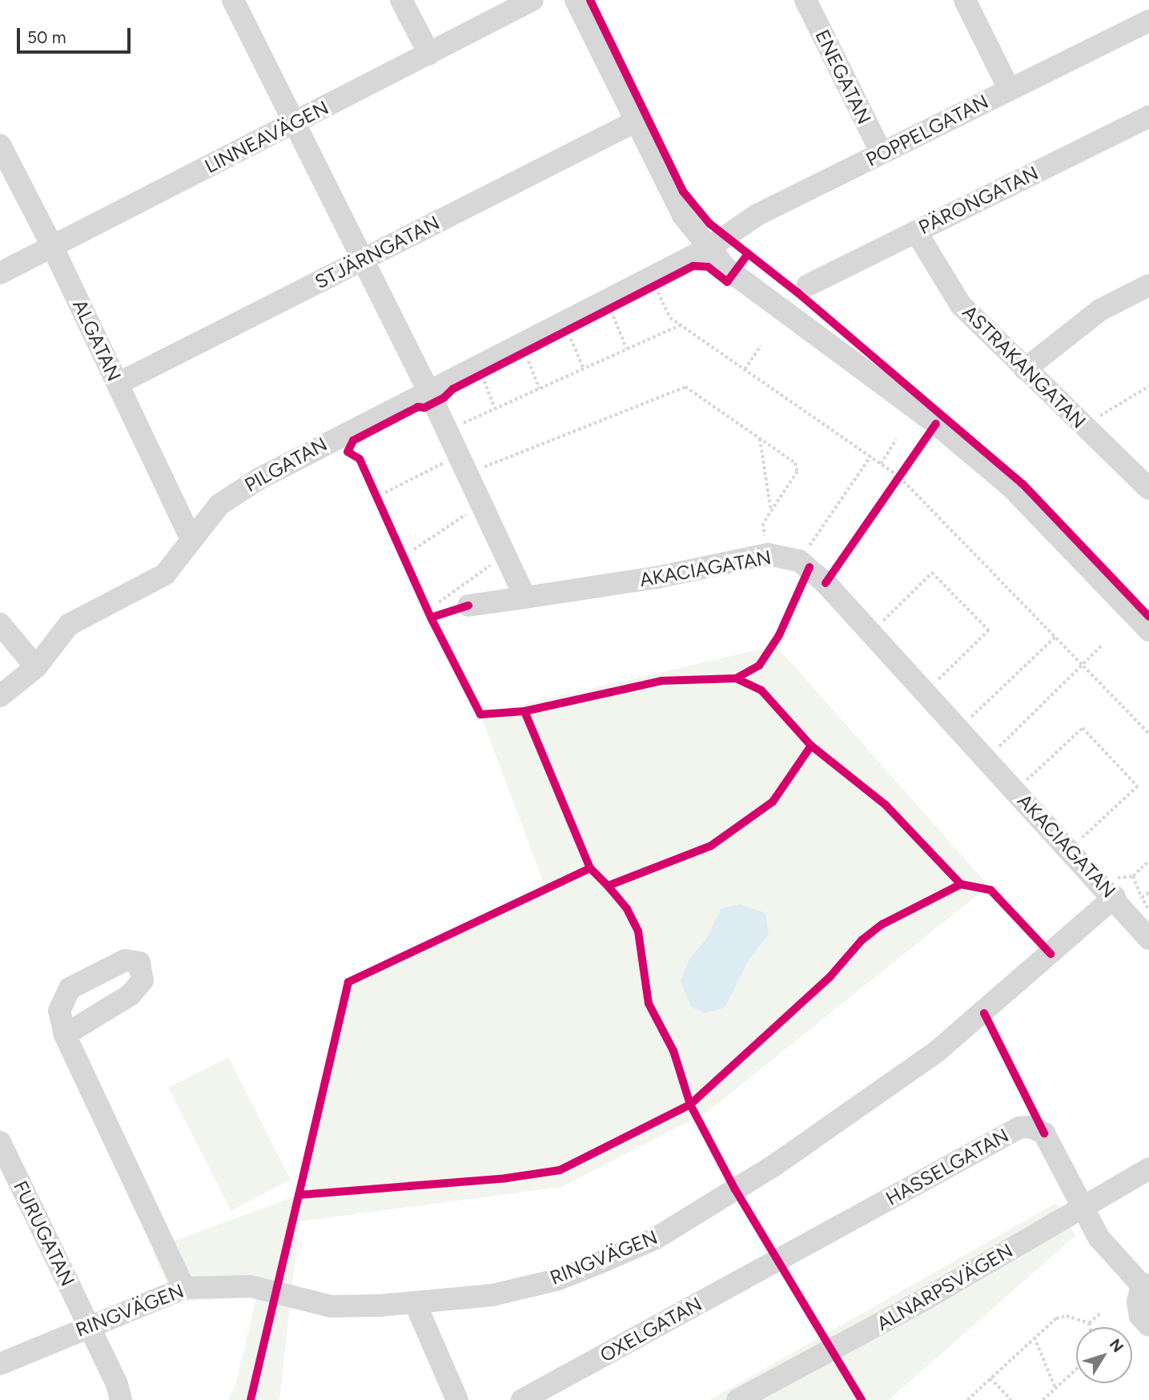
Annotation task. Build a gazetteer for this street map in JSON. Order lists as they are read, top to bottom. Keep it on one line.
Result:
{"streets":{"street":["ENEGATAN","POPPELGATAN","LINNEAVÄGEN","PÄRONGATAN","STJÄRNGATAN","ALGATAN","ASTRAKANGATAN","PILGATAN","AKACIAGATAN","HASSELGATAN","FURUGATAN","RINGVÄGEN","ALNARPSVÄGEN","OXELGATAN"]},"crossings":[["ENEGATAN","POPPELGATAN"],["POPPELGATAN","PILGATAN"],["LINNEAVÄGEN","ALGATAN"],["PÄRONGATAN","ASTRAKANGATAN"],["STJÄRNGATAN","ALGATAN"],["ALGATAN","PILGATAN"],["AKACIAGATAN","RINGVÄGEN"],["HASSELGATAN","ALNARPSVÄGEN"],["HASSELGATAN","OXELGATAN"],["FURUGATAN","RINGVÄGEN"]],"scale_bar":"50 m","north":"top right"}
